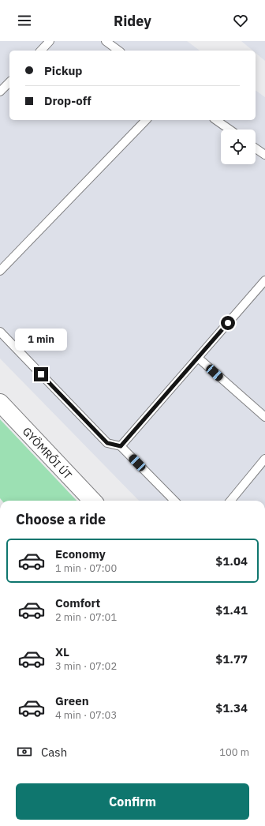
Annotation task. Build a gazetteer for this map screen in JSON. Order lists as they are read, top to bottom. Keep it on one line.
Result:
{"streets":{"street":["GYÖMRŐI ÚT"]},"page":{"header":"Ridey","banner":["Pickup","Drop-off"],"bubble":"1 min","heading":"Choose a ride","list":[{"name":"Economy","note":"1 min · 07:00","value":"$1.04"},{"name":"Comfort","note":"2 min · 07:01","value":"$1.41"},{"name":"XL","note":"3 min · 07:02","value":"$1.77"},{"name":"Green","note":"4 min · 07:03","value":"$1.34"}],"pay":["Cash","100 m"],"buttons":"Confirm"}}
